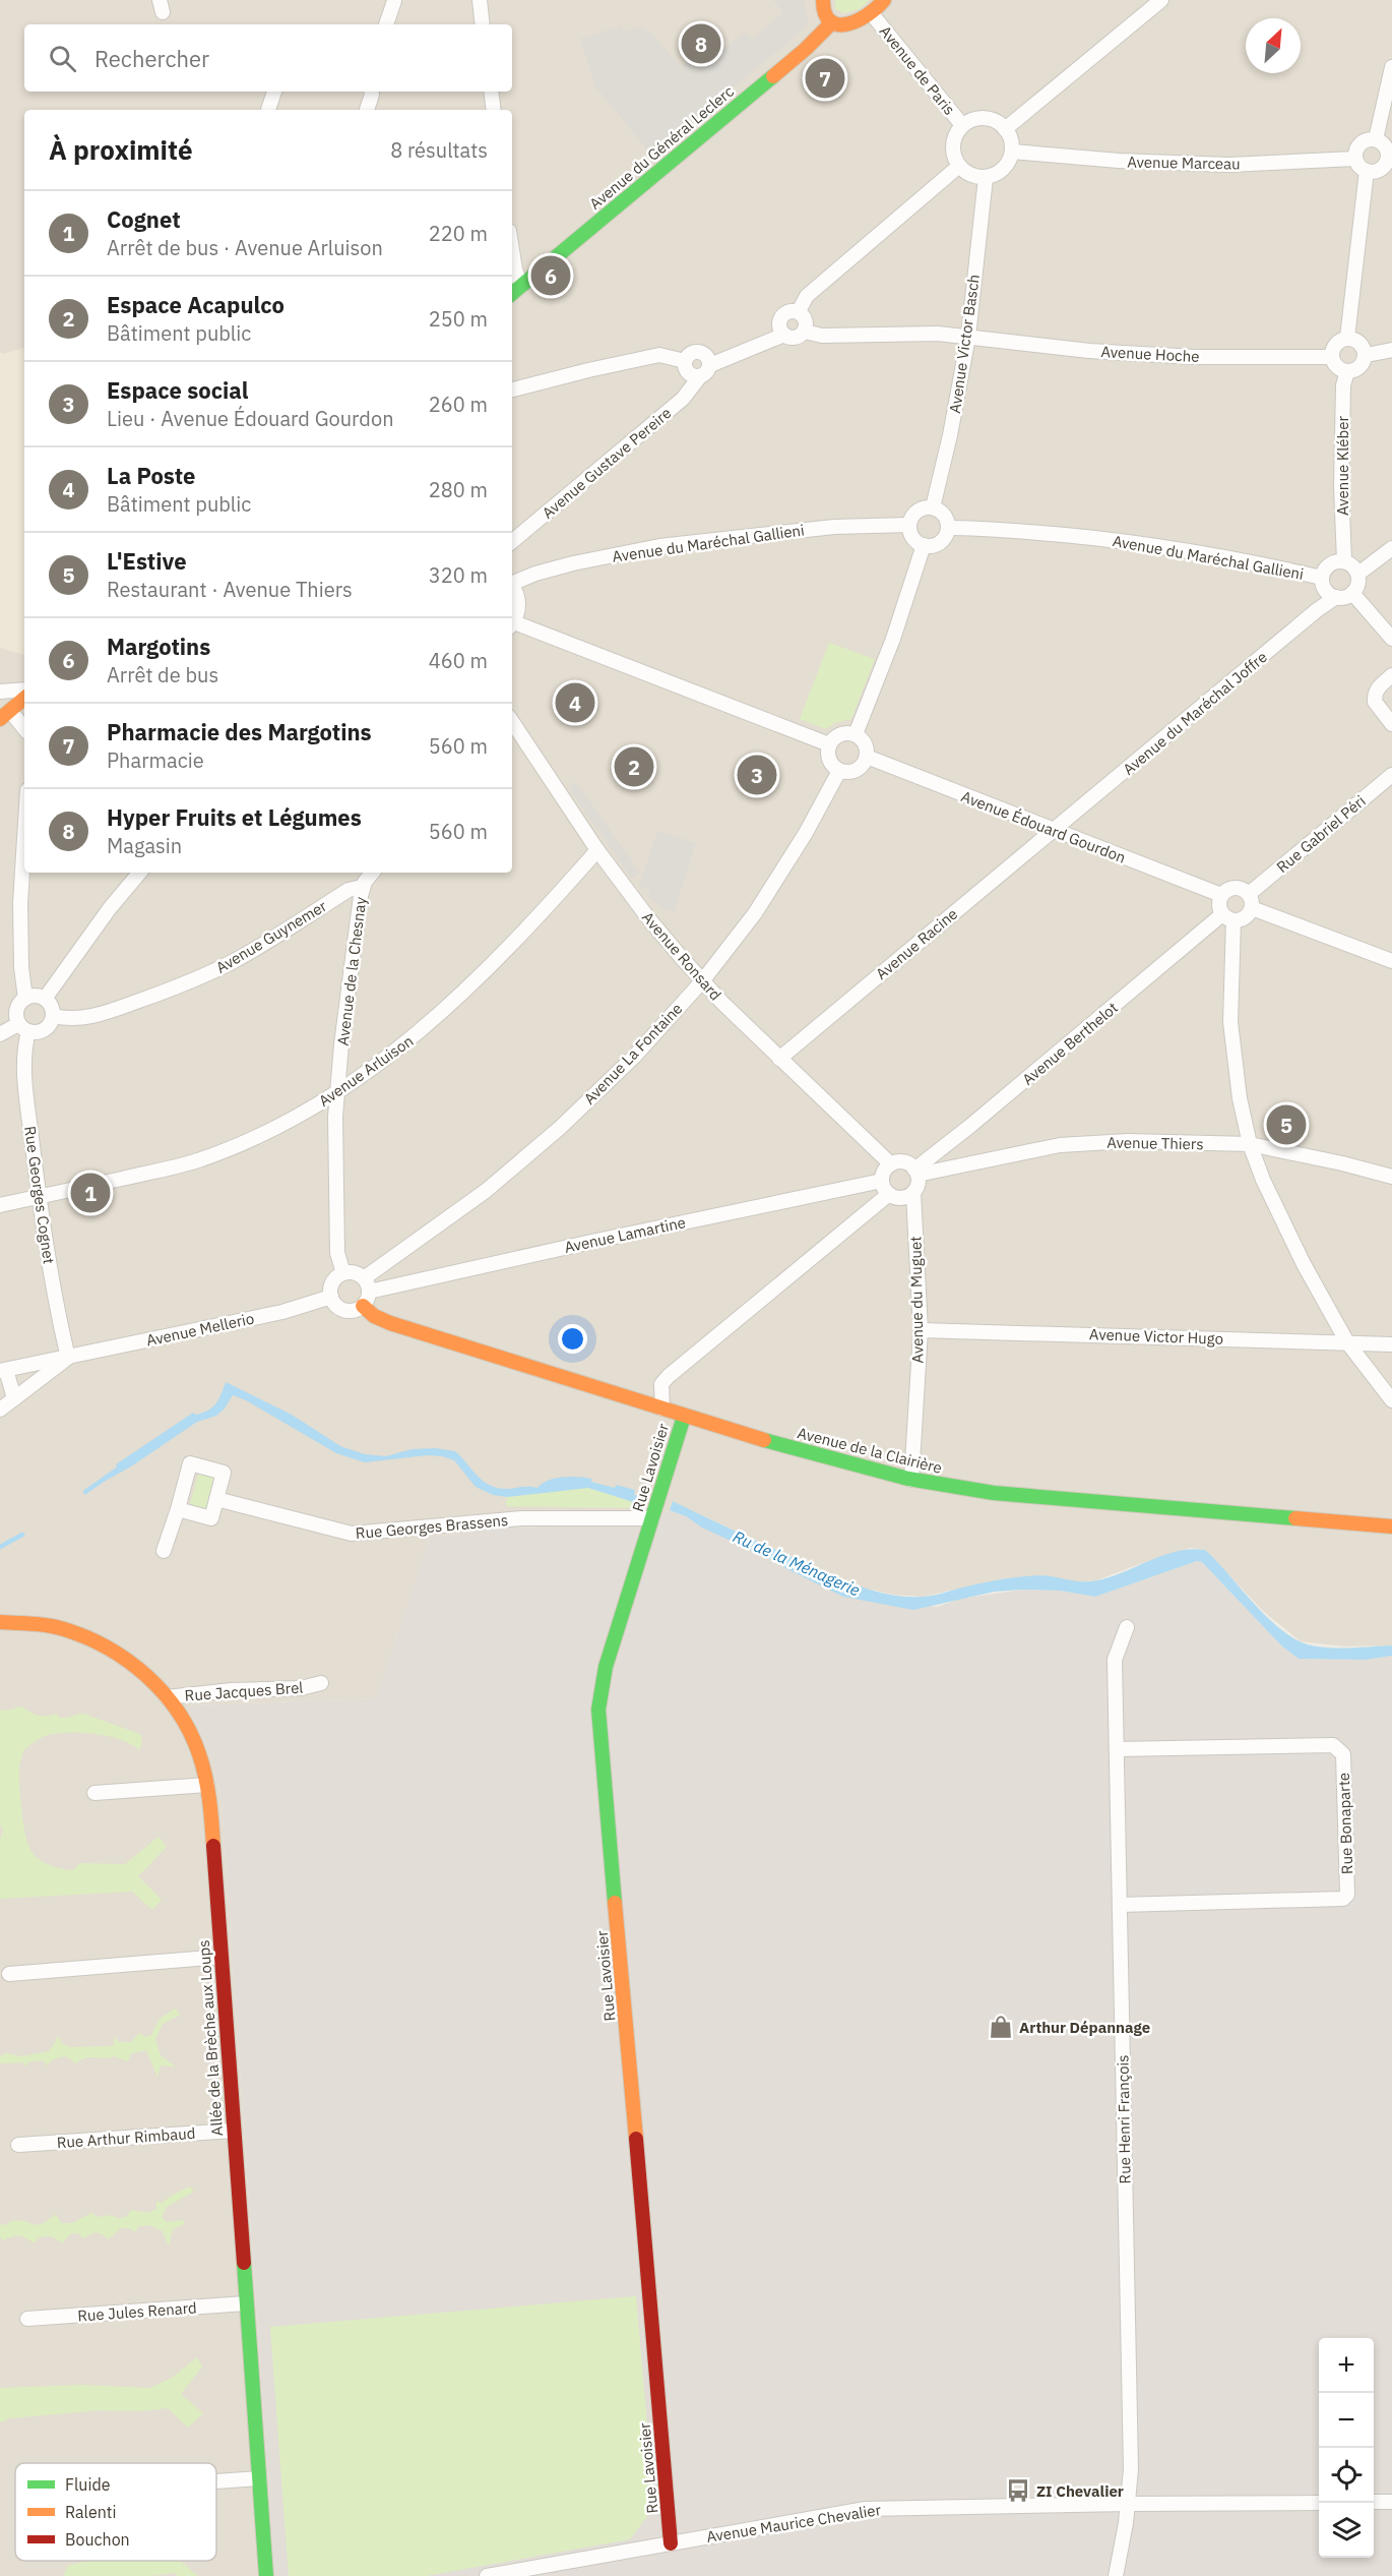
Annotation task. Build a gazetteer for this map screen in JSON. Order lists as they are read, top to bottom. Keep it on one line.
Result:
{"streets":{"street":["Avenue de Paris","Avenue du Général Leclerc","Avenue Marceau","Avenue Victor Basch","Avenue Hoche","Avenue Gustave Pereire","Avenue Kléber","Avenue du Maréchal Gallieni","Avenue du Maréchal Joffre","Avenue Édouard Gourdon","Rue Gabriel Péri","Avenue Guynemer","Avenue Racine","Avenue Ronsard","Avenue de la Chesnay","Avenue Berthelot","Avenue La Fontaine","Avenue Arluison","Avenue Thiers","Rue Georges Cognet","Avenue Lamartine","Avenue du Muguet","Avenue Mellerio","Avenue Victor Hugo","Avenue de la Clairière","Rue Lavoisier","Rue Georges Brassens","Rue Jacques Brel","Rue Bonaparte","Allée de la Brèche aux Loups","Rue Henri François","Rue Arthur Rimbaud","Rue Jules Renard","Avenue Maurice Chevalier"]},"crossings":[["Avenue de Paris","Avenue Marceau"],["Avenue de Paris","Avenue Victor Basch"],["Avenue Marceau","Avenue Victor Basch"],["Avenue Victor Basch","Avenue Hoche"],["Avenue Victor Basch","Avenue du Maréchal Gallieni"],["Avenue Hoche","Avenue Kléber"],["Avenue Kléber","Avenue du Maréchal Gallieni"],["Avenue Kléber","Avenue du Maréchal Joffre"],["Avenue du Maréchal Gallieni","Avenue du Maréchal Joffre"],["Avenue du Maréchal Joffre","Avenue Édouard Gourdon"],["Avenue du Maréchal Joffre","Avenue Racine"],["Avenue Édouard Gourdon","Rue Gabriel Péri"],["Avenue Édouard Gourdon","Avenue Racine"],["Avenue Édouard Gourdon","Avenue Berthelot"],["Avenue Édouard Gourdon","Avenue La Fontaine"],["Rue Gabriel Péri","Avenue Berthelot"],["Avenue Guynemer","Avenue de la Chesnay"],["Avenue Guynemer","Rue Georges Cognet"],["Avenue Racine","Avenue Ronsard"],["Avenue Ronsard","Avenue Berthelot"],["Avenue Ronsard","Avenue La Fontaine"],["Avenue Ronsard","Avenue Arluison"],["Avenue Ronsard","Avenue Thiers"],["Avenue Ronsard","Avenue Lamartine"],["Avenue Ronsard","Avenue du Muguet"],["Avenue de la Chesnay","Avenue La Fontaine"],["Avenue de la Chesnay","Avenue Arluison"],["Avenue de la Chesnay","Avenue Lamartine"],["Avenue de la Chesnay","Avenue Mellerio"],["Avenue de la Chesnay","Avenue de la Clairière"],["Avenue Berthelot","Avenue Thiers"],["Avenue Berthelot","Avenue Lamartine"],["Avenue Berthelot","Avenue du Muguet"],["Avenue La Fontaine","Avenue Lamartine"],["Avenue La Fontaine","Avenue Mellerio"],["Avenue La Fontaine","Avenue de la Clairière"],["Avenue Arluison","Rue Georges Cognet"],["Avenue Thiers","Avenue Lamartine"],["Avenue Thiers","Avenue du Muguet"],["Rue Georges Cognet","Avenue Mellerio"],["Avenue Lamartine","Avenue du Muguet"],["Avenue Lamartine","Avenue Mellerio"],["Avenue Lamartine","Avenue de la Clairière"],["Avenue du Muguet","Avenue Victor Hugo"],["Avenue du Muguet","Avenue de la Clairière"],["Avenue Mellerio","Avenue de la Clairière"],["Avenue de la Clairière","Rue Lavoisier"],["Rue Lavoisier","Rue Georges Brassens"],["Rue Lavoisier","Avenue Maurice Chevalier"],["Rue Jacques Brel","Allée de la Brèche aux Loups"],["Rue Bonaparte","Rue Henri François"],["Allée de la Brèche aux Loups","Rue Arthur Rimbaud"],["Allée de la Brèche aux Loups","Rue Jules Renard"],["Rue Henri François","Avenue Maurice Chevalier"]],"water":["Ru de la Ménagerie"],"places":{"shop":["Arthur Dépannage"],"bus stop":["ZI Chevalier"]},"legend":["Fluide","Ralenti","Bouchon"],"north":"top right","page":{"pins":["8","7","6","4","2","3","5","1"],"search":"Rechercher","heading":["À proximité","8 résultats"],"list":[{"mark":"1","name":"Cognet","note":"Arrêt de bus · Avenue Arluison","value":"220 m"},{"mark":"2","name":"Espace Acapulco","note":"Bâtiment public","value":"250 m"},{"mark":"3","name":"Espace social","note":"Lieu · Avenue Édouard Gourdon","value":"260 m"},{"mark":"4","name":"La Poste","note":"Bâtiment public","value":"280 m"},{"mark":"5","name":"L'Estive","note":"Restaurant · Avenue Thiers","value":"320 m"},{"mark":"6","name":"Margotins","note":"Arrêt de bus","value":"460 m"},{"mark":"7","name":"Pharmacie des Margotins","note":"Pharmacie","value":"560 m"},{"mark":"8","name":"Hyper Fruits et Légumes","note":"Magasin","value":"560 m"}],"map_buttons":["+","−"]}}
